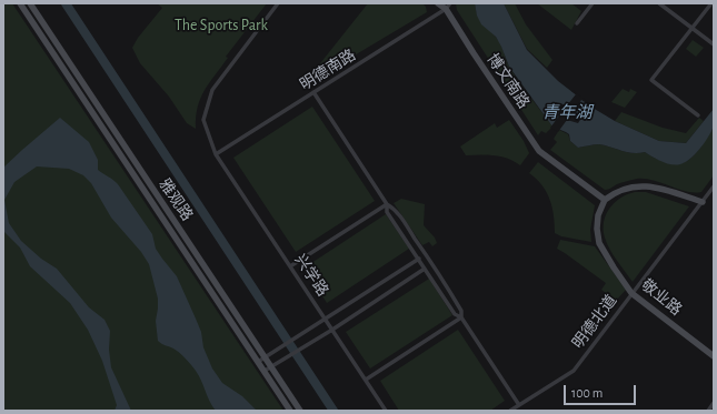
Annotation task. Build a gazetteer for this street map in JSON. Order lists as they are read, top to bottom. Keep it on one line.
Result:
{"streets":{"main road":["博文南路","雅观路","敬业路"],"street":["明德南路","兴学路","明德北道"]},"crossings":[["明德南路","博文南路"],["明德南路","兴学路"],["博文南路","敬业路"],["敬业路","明德北道"]],"water":["青年湖"],"parks":["The Sports Park"],"scale_bar":"100 m"}
